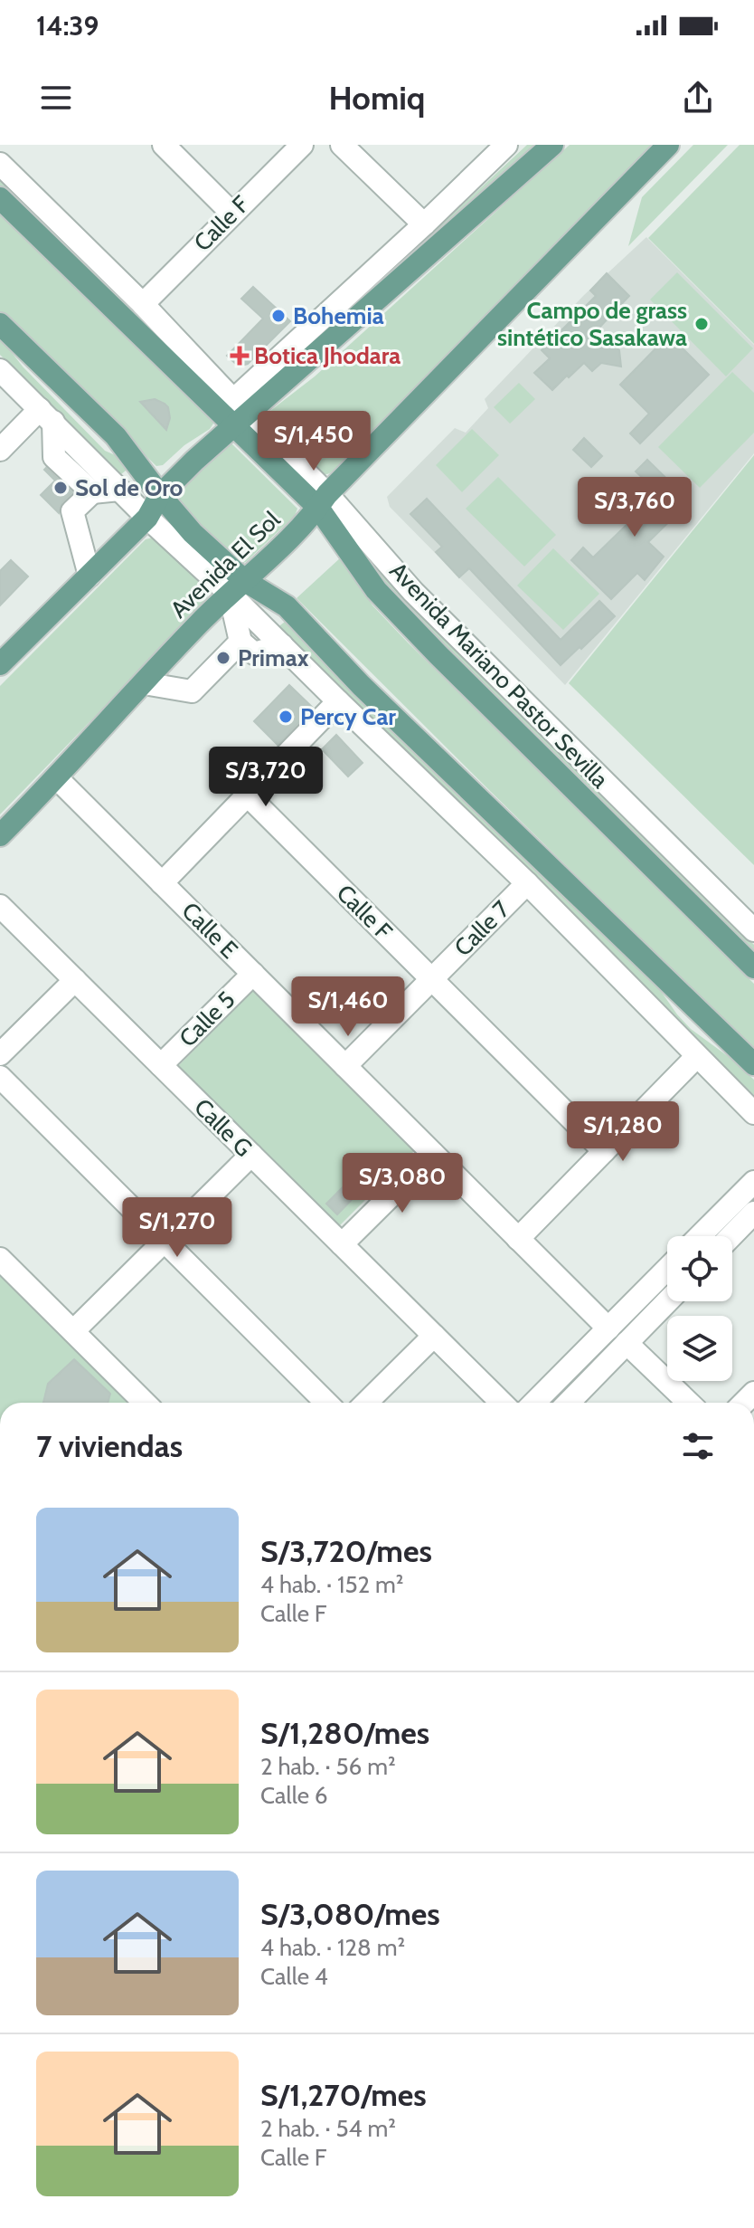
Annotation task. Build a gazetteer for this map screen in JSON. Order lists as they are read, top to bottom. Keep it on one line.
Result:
{"streets":{"main road":["Avenida El Sol","Avenida Mariano Pastor Sevilla"],"street":["Calle F","Calle 7","Calle E","Calle 5","Calle G"]},"crossings":[["Calle F","Avenida Mariano Pastor Sevilla"],["Calle F","Calle 7"],["Avenida El Sol","Avenida Mariano Pastor Sevilla"],["Avenida El Sol","Calle E"],["Calle 7","Calle E"],["Calle E","Calle 5"],["Calle 5","Calle G"]],"places":{"other":["Bohemia","Campo de grass sintético Sasakawa","Sol de Oro","Primax","Percy Car"],"health":["Botica Jhodara"]},"page":{"status":"14:39","header":"Homiq","price":["S/1,450","S/3,760","S/3,720","S/1,460","S/1,280","S/3,080","S/1,270"],"heading":"7 viviendas","list":[{"name":"S/3,720/mes","note":"4 hab. · 152 m² · Calle F"},{"name":"S/1,280/mes","note":"2 hab. · 56 m² · Calle 6"},{"name":"S/3,080/mes","note":"4 hab. · 128 m² · Calle 4"},{"name":"S/1,270/mes","note":"2 hab. · 54 m² · Calle F"}]}}
